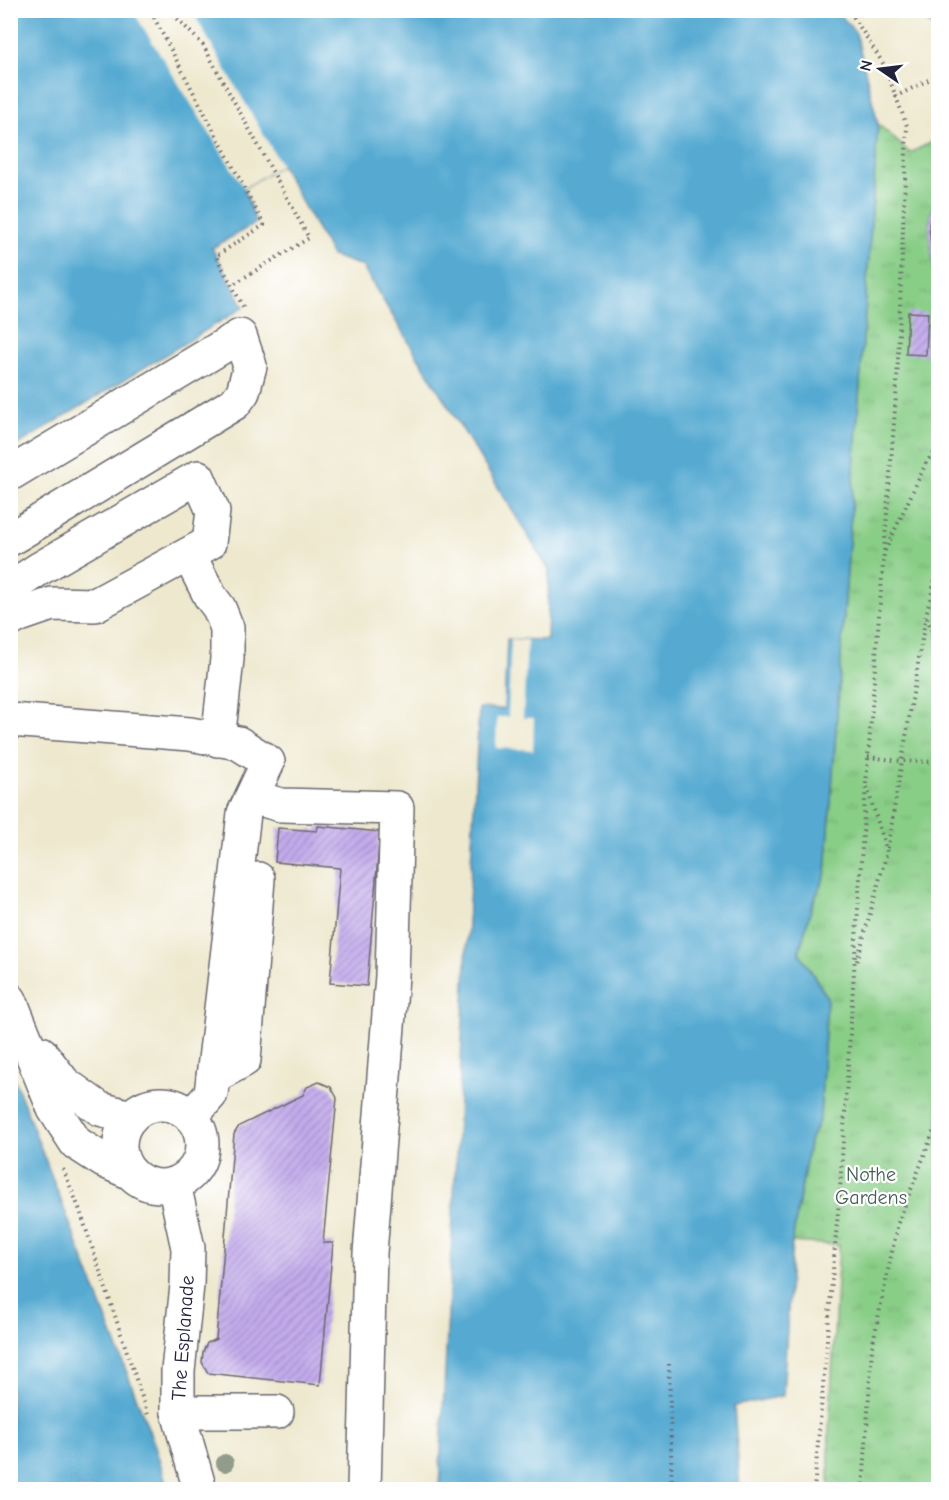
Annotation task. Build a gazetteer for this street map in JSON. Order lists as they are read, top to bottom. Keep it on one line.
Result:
{"streets":{"street":["The Esplanade"]},"parks":["Nothe Gardens"],"north":"left"}
